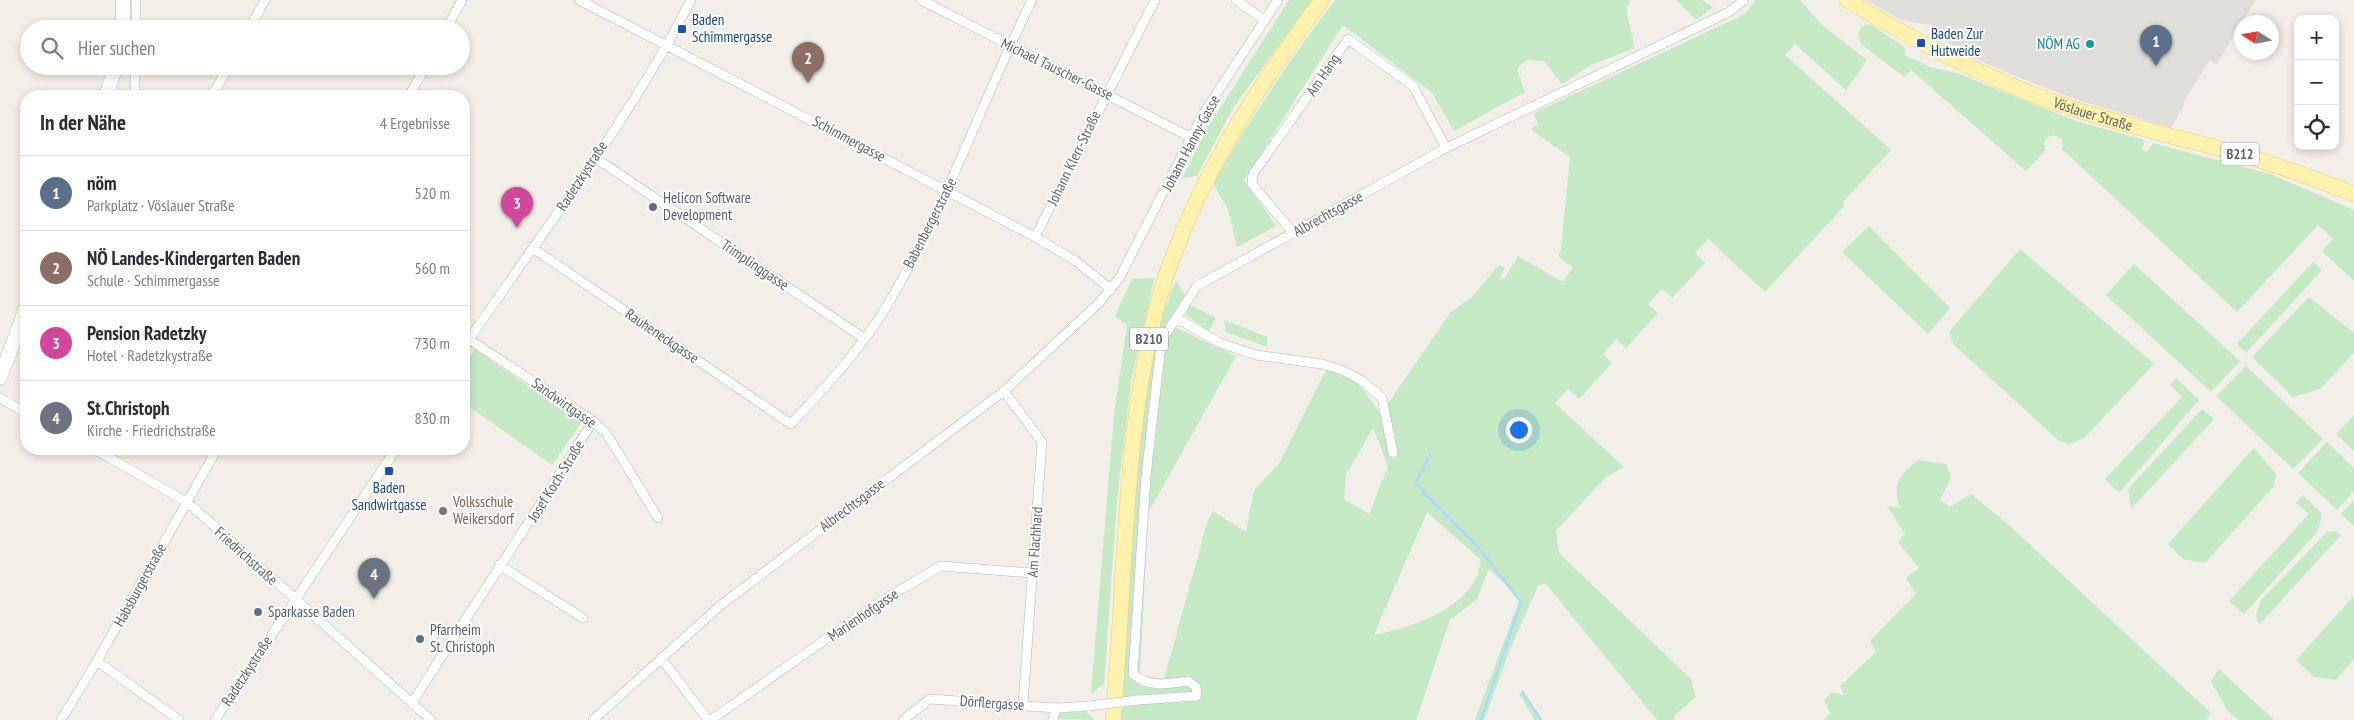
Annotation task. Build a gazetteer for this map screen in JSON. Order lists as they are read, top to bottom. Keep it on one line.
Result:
{"streets":{"main road":["Vöslauer Straße","B212","B210"],"street":["Michael Tauscher-Gasse","Am Hang","Schimmergasse","Johann Hanny-Gasse","Johann Klerr-Straße","Radetzkystraße","Albrechtsgasse","Babenbergerstraße","Trimplinggasse","Rauheneckgasse","Sandwirtgasse","Josef Koch-Straße","Am Flachhard","Friedrichstraße","Habsburgerstraße","Marienhofgasse","Dörflergasse"]},"crossings":[["Michael Tauscher-Gasse","Johann Hanny-Gasse"],["Michael Tauscher-Gasse","Johann Klerr-Straße"],["Michael Tauscher-Gasse","Babenbergerstraße"],["Am Hang","Albrechtsgasse"],["Schimmergasse","Johann Hanny-Gasse"],["Schimmergasse","Johann Klerr-Straße"],["Schimmergasse","Radetzkystraße"],["Schimmergasse","Albrechtsgasse"],["Schimmergasse","Babenbergerstraße"],["Johann Hanny-Gasse","Albrechtsgasse"],["Radetzkystraße","Trimplinggasse"],["Radetzkystraße","Rauheneckgasse"],["Radetzkystraße","Friedrichstraße"],["Albrechtsgasse","Am Flachhard"],["Albrechtsgasse","Dörflergasse"],["Babenbergerstraße","Trimplinggasse"],["Babenbergerstraße","Rauheneckgasse"],["Sandwirtgasse","Josef Koch-Straße"],["Josef Koch-Straße","Friedrichstraße"],["Am Flachhard","Marienhofgasse"],["Am Flachhard","Dörflergasse"],["Friedrichstraße","Habsburgerstraße"]],"places":{"transit":["Baden Schimmergasse","Baden Zur Hutweide","Baden Sandwirtgasse"],"other":["NÖM AG","Helicon Software Development","Volksschule Weikersdorf","Sparkasse Baden","Pfarrheim St. Christoph"]},"north":"left","page":{"map_buttons":["+","−"],"search":"Hier suchen","pins":["1","2","3","4"],"heading":["In der Nähe","4 Ergebnisse"],"list":[{"mark":"1","name":"nöm","note":"Parkplatz · Vöslauer Straße","value":"520 m"},{"mark":"2","name":"NÖ Landes-Kindergarten Baden","note":"Schule · Schimmergasse","value":"560 m"},{"mark":"3","name":"Pension Radetzky","note":"Hotel · Radetzkystraße","value":"730 m"},{"mark":"4","name":"St.Christoph","note":"Kirche · Friedrichstraße","value":"830 m"}]}}
